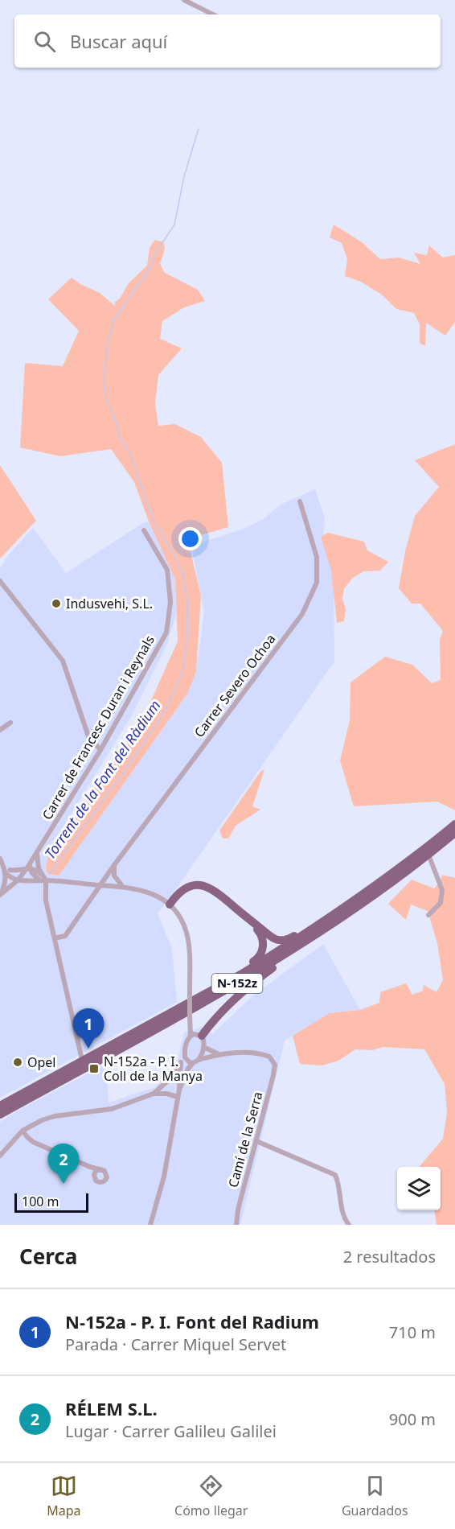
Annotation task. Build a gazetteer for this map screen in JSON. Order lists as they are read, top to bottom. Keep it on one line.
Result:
{"streets":{"highway":["N-152z"],"street":["Carrer Severo Ochoa","Carrer de Francesc Duran i Reynals","Camí de la Serra"]},"water":["Torrent de la Font del Ràdium"],"places":{"other":["Indusvehi, S.L.","Opel"],"transit":["N-152a - P. I. Coll de la Manya"]},"scale_bar":"100 m","page":{"search":"Buscar aquí","pins":["1","2"],"scale":"100 m","heading":["Cerca","2 resultados"],"list":[{"mark":"1","name":"N-152a - P. I. Font del Radium","note":"Parada · Carrer Miquel Servet","value":"710 m"},{"mark":"2","name":"RÉLEM S.L.","note":"Lugar · Carrer Galileu Galilei","value":"900 m"}],"nav":["Mapa","Cómo llegar","Guardados"]}}
